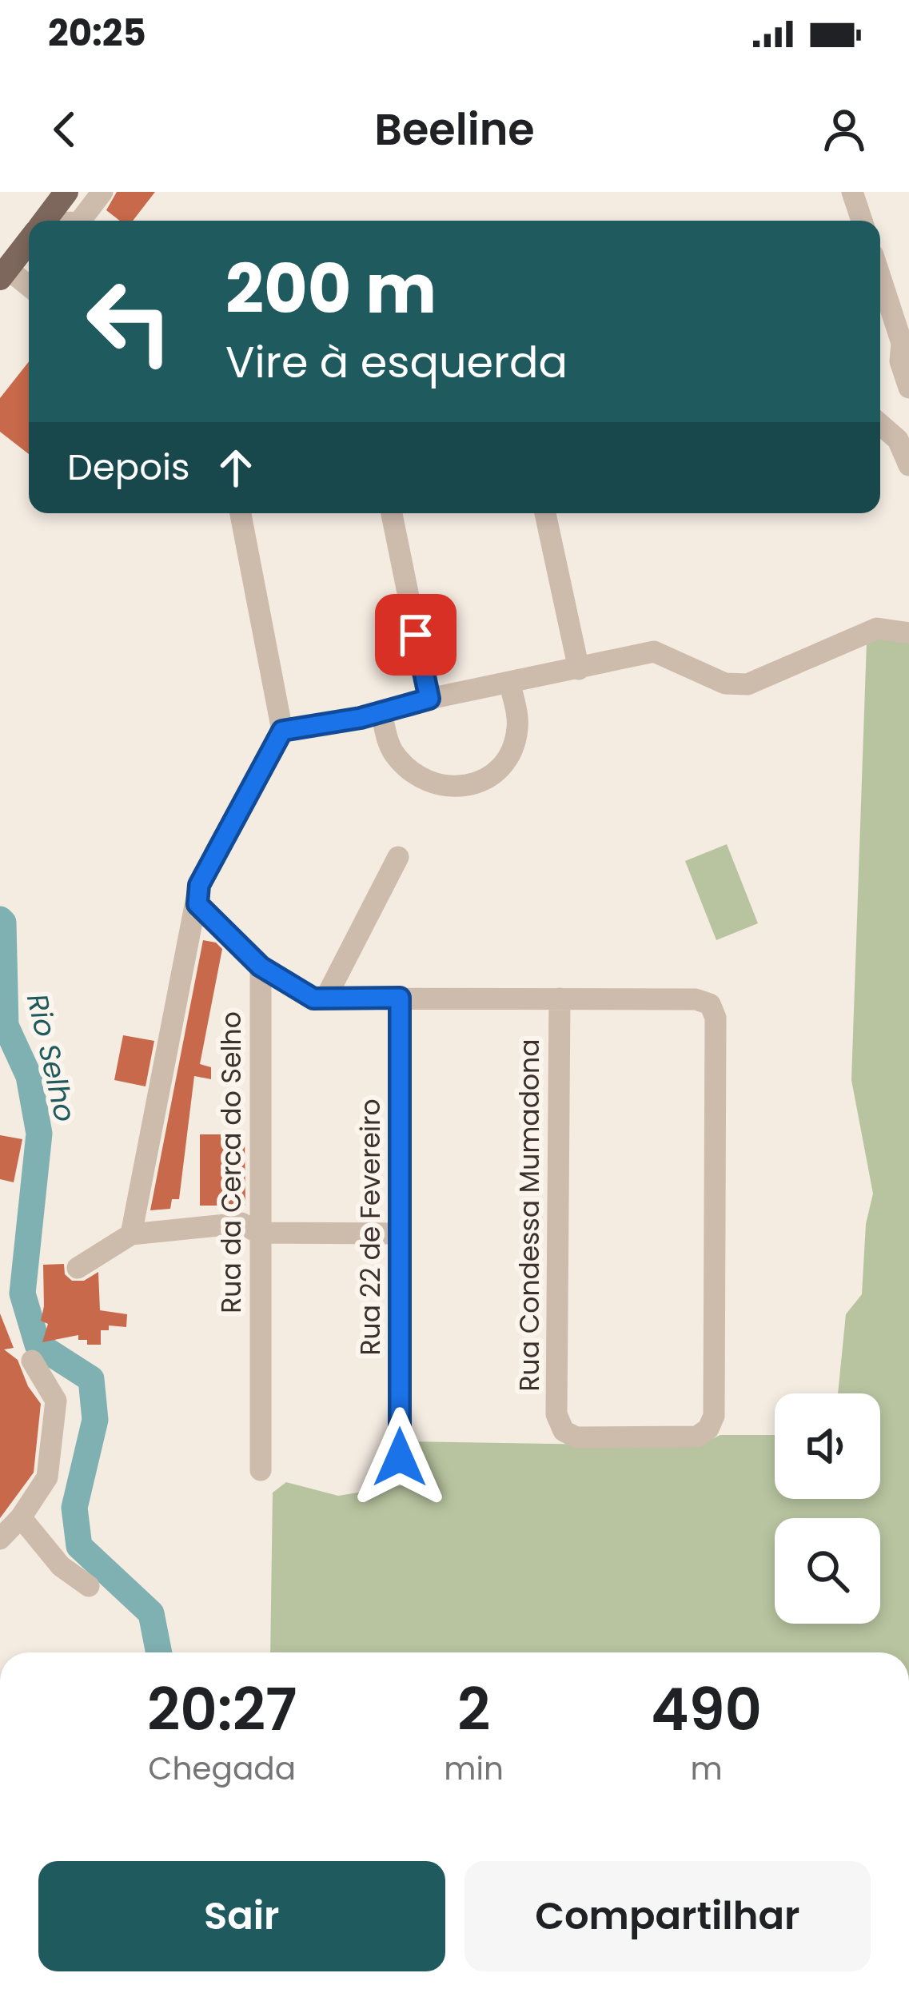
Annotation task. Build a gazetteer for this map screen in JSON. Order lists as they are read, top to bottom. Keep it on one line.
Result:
{"streets":{"street":["Rua da Cerca do Selho","Rua Condessa Mumadona","Rua 22 de Fevereiro"]},"water":["Rio Selho"],"page":{"status":"20:25","header":"Beeline","turn":["200 m","Vire à esquerda"],"then":"Depois","eta":["20:27","Chegada","2","min","490","m"],"buttons":["Sair","Compartilhar"]}}
